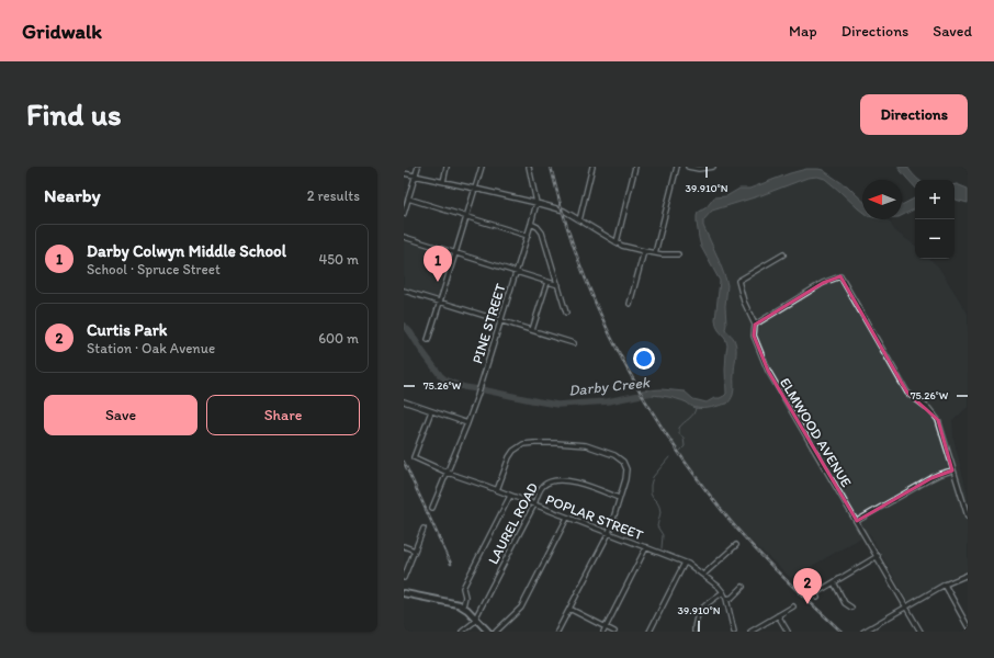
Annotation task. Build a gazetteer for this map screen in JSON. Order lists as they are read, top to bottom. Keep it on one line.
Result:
{"streets":{"street":["PINE STREET","ELMWOOD AVENUE","POPLAR STREET","LAUREL ROAD"]},"crossings":[["PINE STREET","POPLAR STREET"],["POPLAR STREET","LAUREL ROAD"]],"water":["Darby Creek"],"north":"left","page":{"header":"Gridwalk","nav":["Map","Directions","Saved"],"buttons":["Directions",["Save","Share"]],"title":"Find us","heading":["Nearby","2 results"],"map_buttons":["+","−"],"list":[{"mark":"1","name":"Darby Colwyn Middle School","note":"School · Spruce Street","value":"450 m"},{"mark":"2","name":"Curtis Park","note":"Station · Oak Avenue","value":"600 m"}],"pins":["1","2"]},"coordinates":["39.910°N","75.26°W"]}
